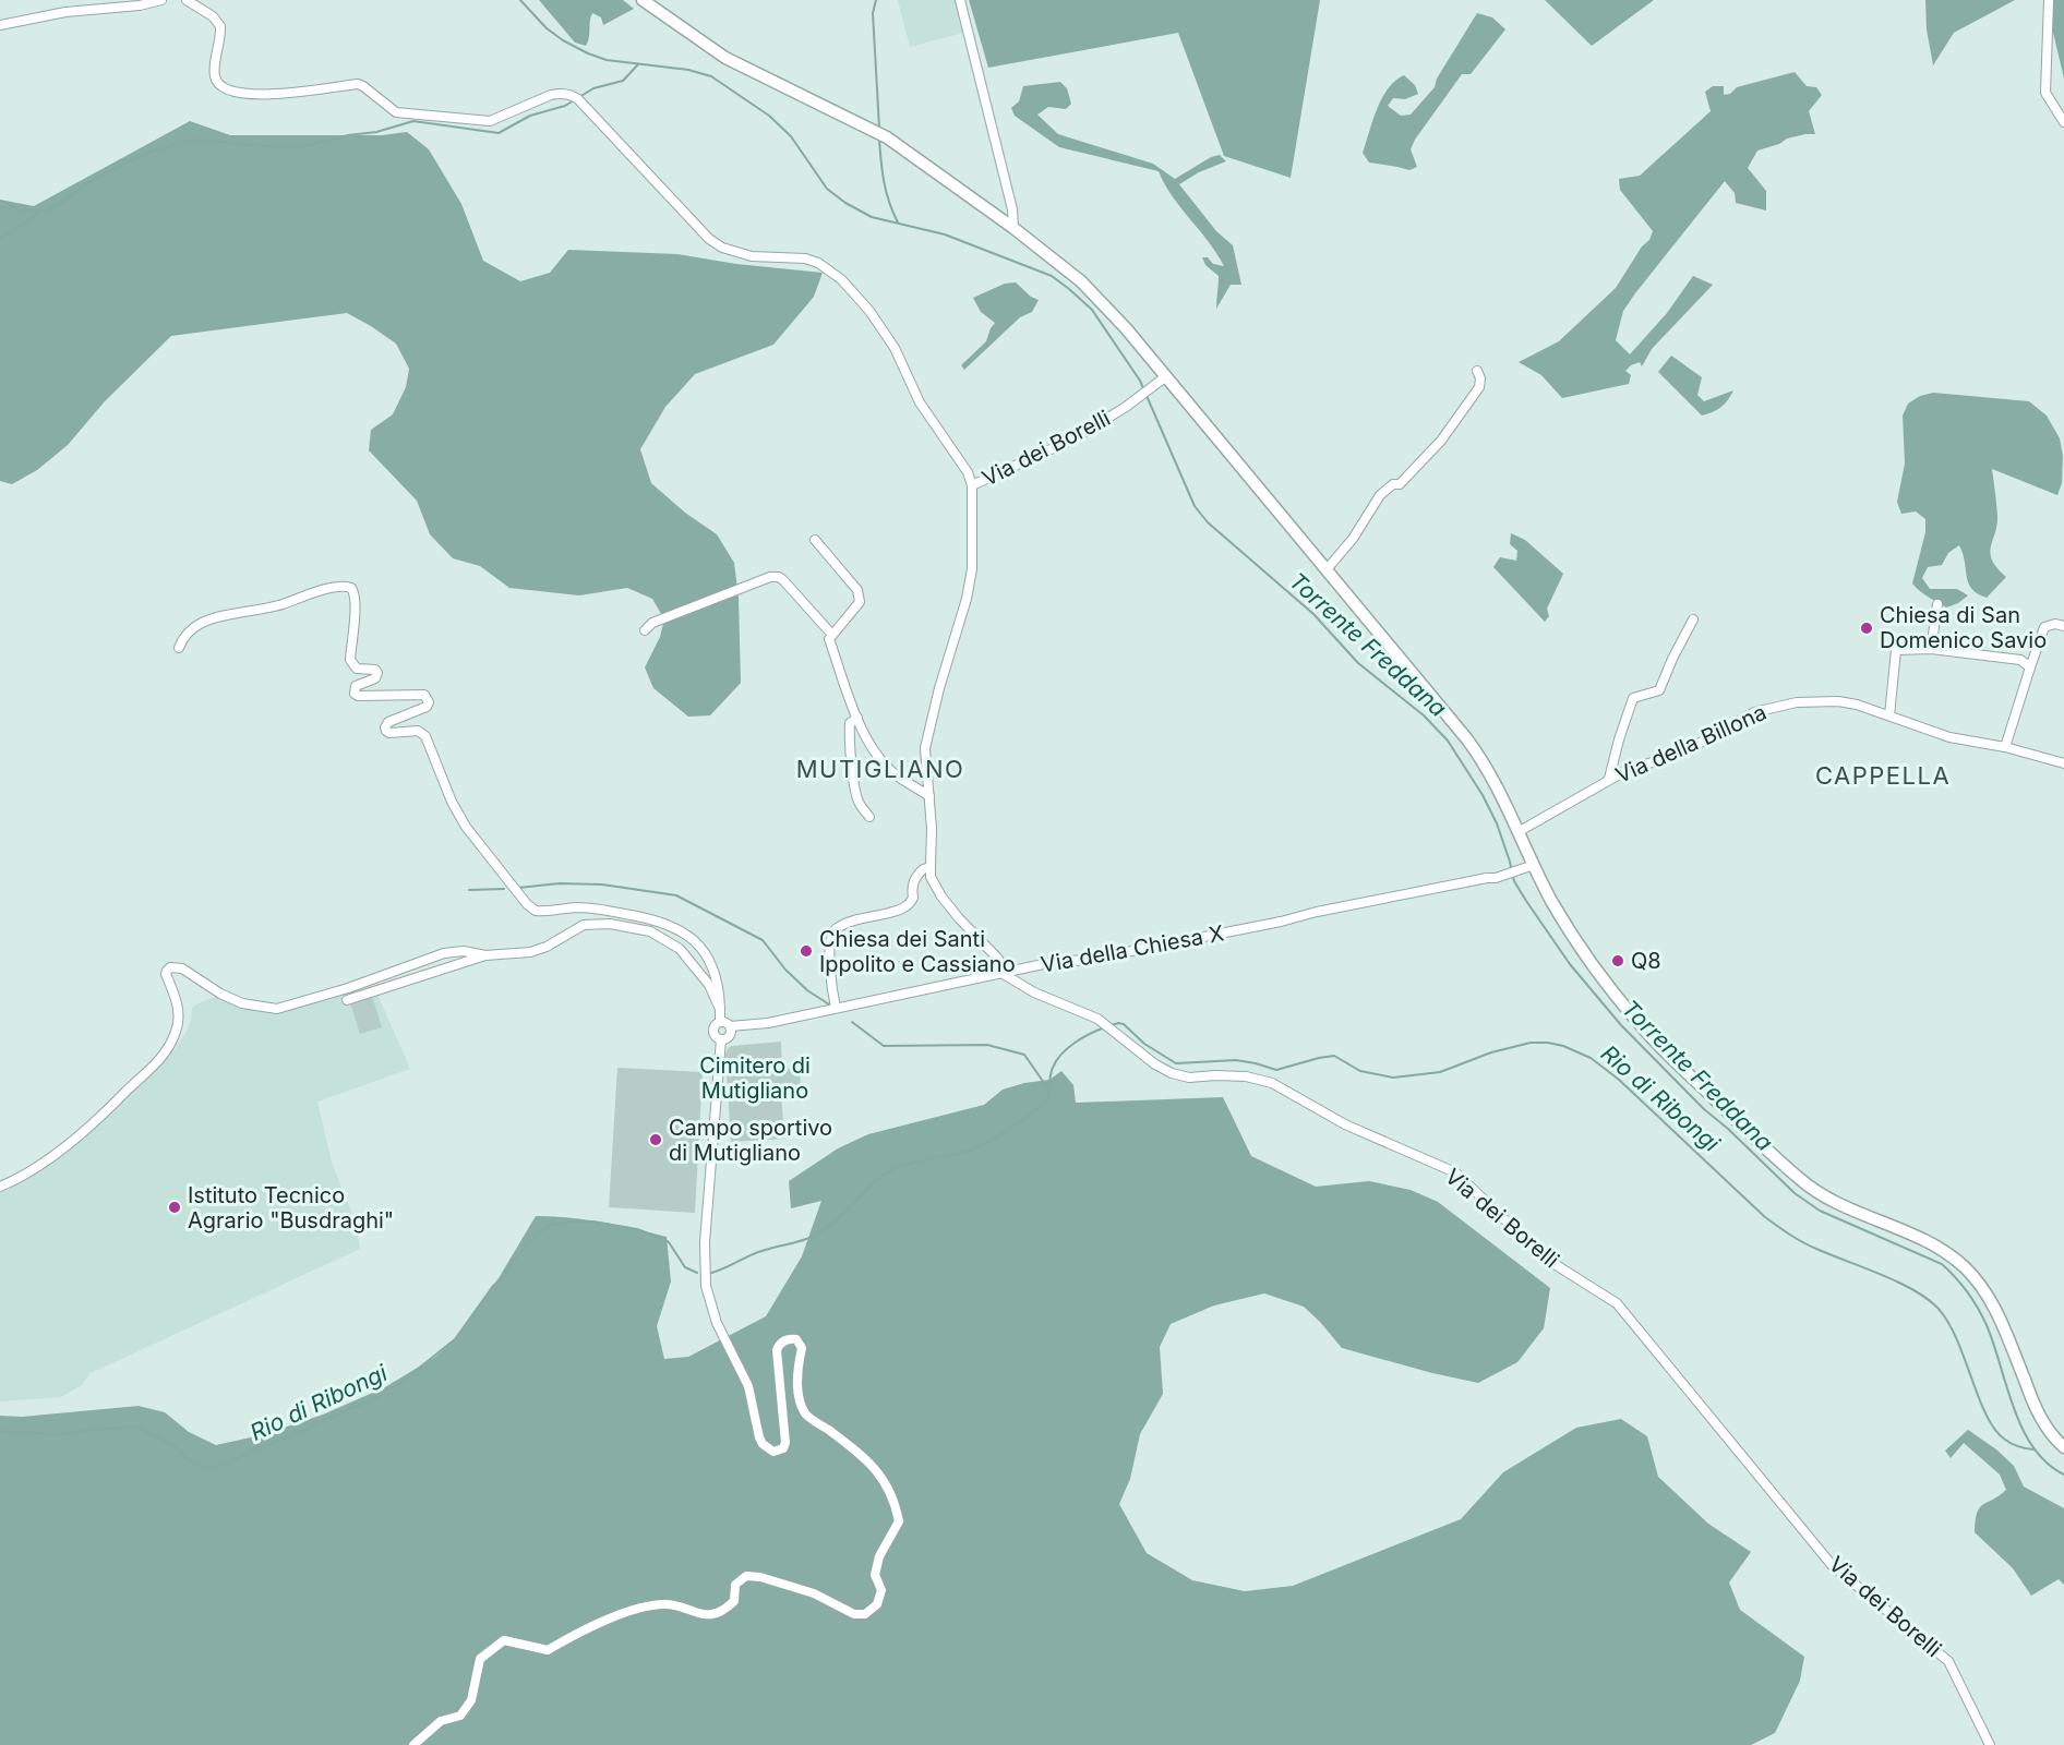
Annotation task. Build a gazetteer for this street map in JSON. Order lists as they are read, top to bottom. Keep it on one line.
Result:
{"streets":{"street":["Via dei Borelli","Via della Billona","Via della Chiesa X"]},"crossings":[["Via dei Borelli","Via della Chiesa X"]],"districts":["MUTIGLIANO","CAPPELLA"],"water":["Torrente Freddana","Rio di Ribongi"],"parks":["Cimitero di Mutigliano"],"places":["Chiesa di San Domenico Savio","Chiesa dei Santi Ippolito e Cassiano","Q8","Campo sportivo di Mutigliano","Istituto Tecnico Agrario \"Busdraghi\""]}
